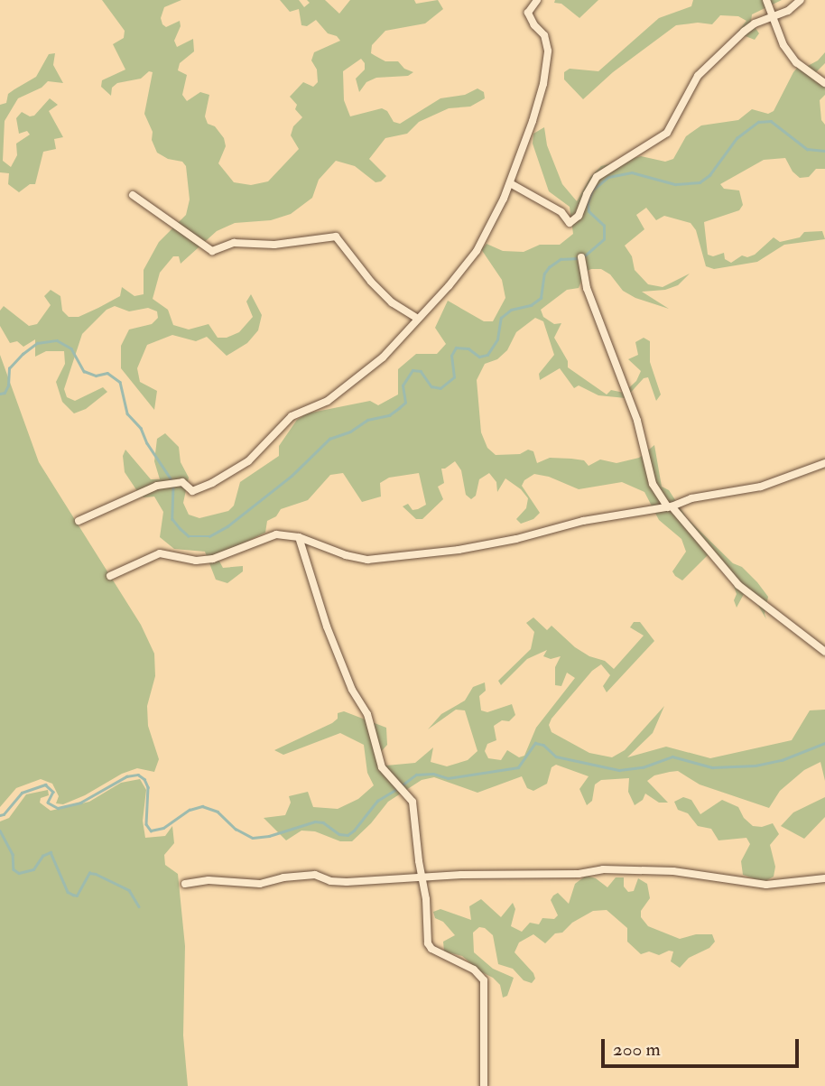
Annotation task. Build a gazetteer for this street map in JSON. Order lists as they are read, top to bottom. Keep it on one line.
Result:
{"scale_bar":"200 m"}
